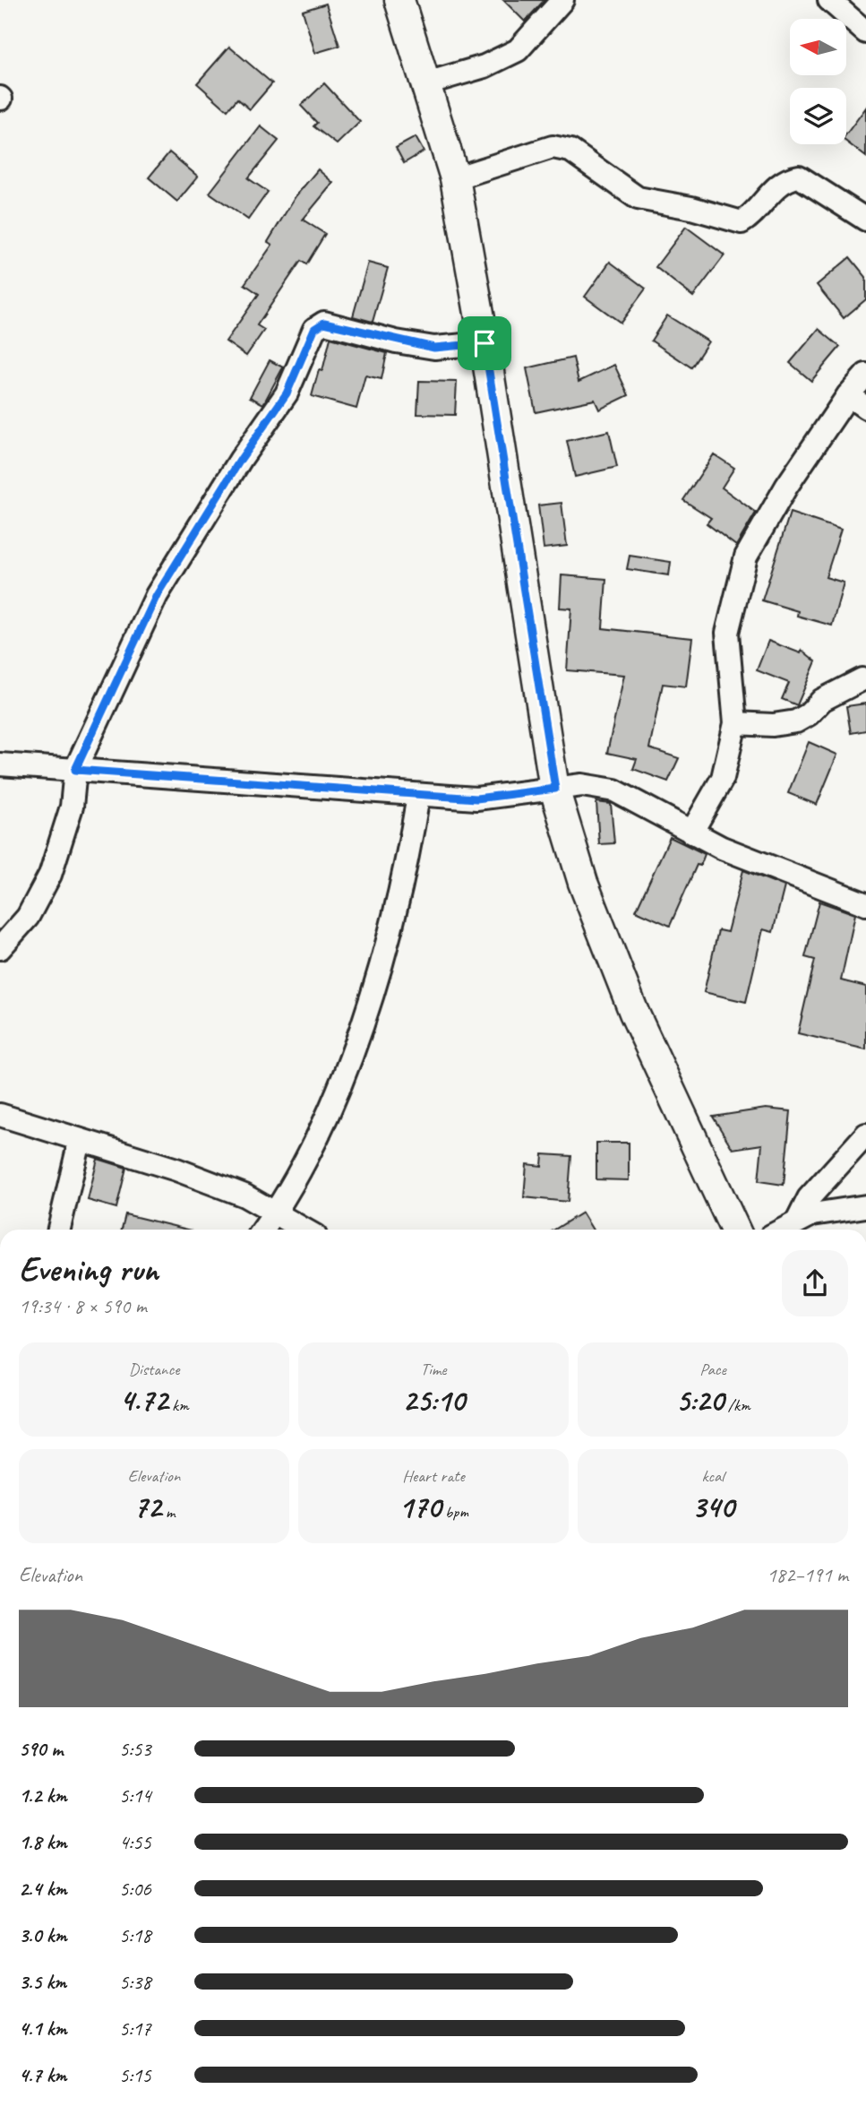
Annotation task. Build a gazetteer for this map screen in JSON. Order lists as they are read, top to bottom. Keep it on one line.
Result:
{"north":"left","page":{"heading":["Evening run","19:34 · 8 × 590 m"],"stats":[["Distance","4.72 km"],["Time","25:10"],["Pace","5:20 /km"],["Elevation","72 m"],["Heart rate","170 bpm"],["kcal","340"]],"chart":["Elevation","182–191 m"],"list":[{"name":"590 m","note":"5:53"},{"name":"1.2 km","note":"5:14"},{"name":"1.8 km","note":"4:55"},{"name":"2.4 km","note":"5:06"},{"name":"3.0 km","note":"5:18"},{"name":"3.5 km","note":"5:38"},{"name":"4.1 km","note":"5:17"},{"name":"4.7 km","note":"5:15"}]}}
